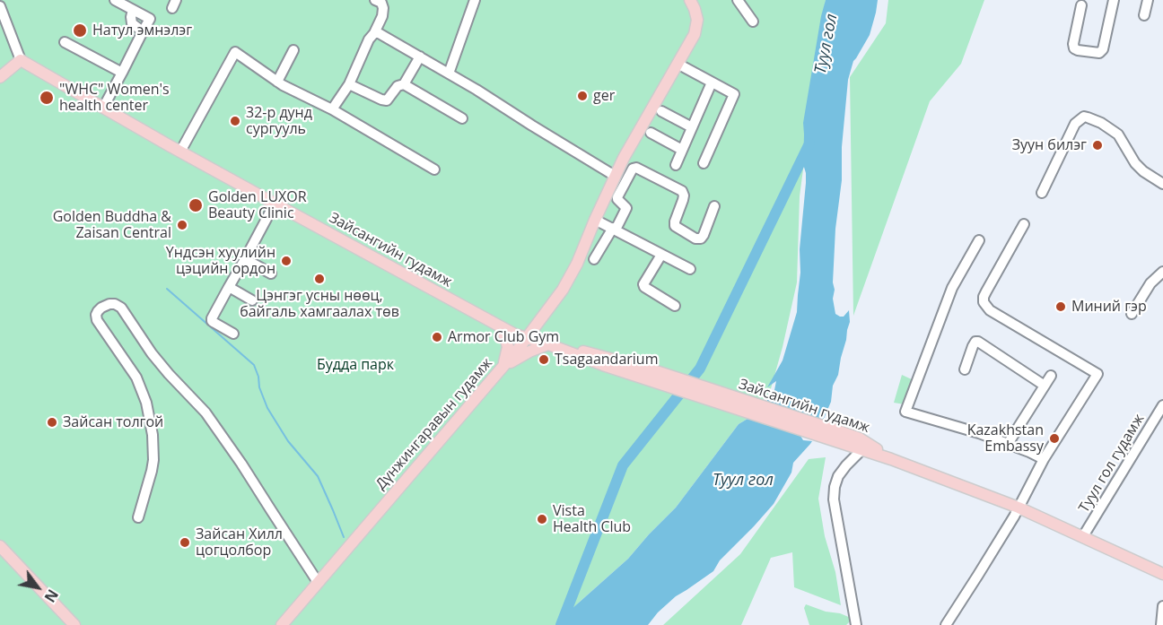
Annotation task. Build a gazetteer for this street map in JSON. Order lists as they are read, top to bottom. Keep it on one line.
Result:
{"streets":{"main road":["Зайсангийн гудамж","Дүнжингаравын гудамж"],"street":["Туул гол гудамж"]},"crossings":[["Зайсангийн гудамж","Дүнжингаравын гудамж"],["Зайсангийн гудамж","Туул гол гудамж"]],"water":["Туул гол"],"parks":["Будда парк"],"places":["Натул эмнэлэг","ger","\"WHC\" Women's health center","32-р дунд сургууль","Зуун билэг","Golden LUXOR Beauty Clinic","Golden Buddha & Zaisan Central","Үндсэн хуулийн цэцийн ордон","Цэнгэг усны нөөц, байгаль хамгаалах төв","Миний гэр","Armor Club Gym","Tsagaandarium","Зайсан толгой","Kazakhstan Embassy","Vista Health Club","Зайсан Хилл цогцолбор"],"north":"bottom right"}
